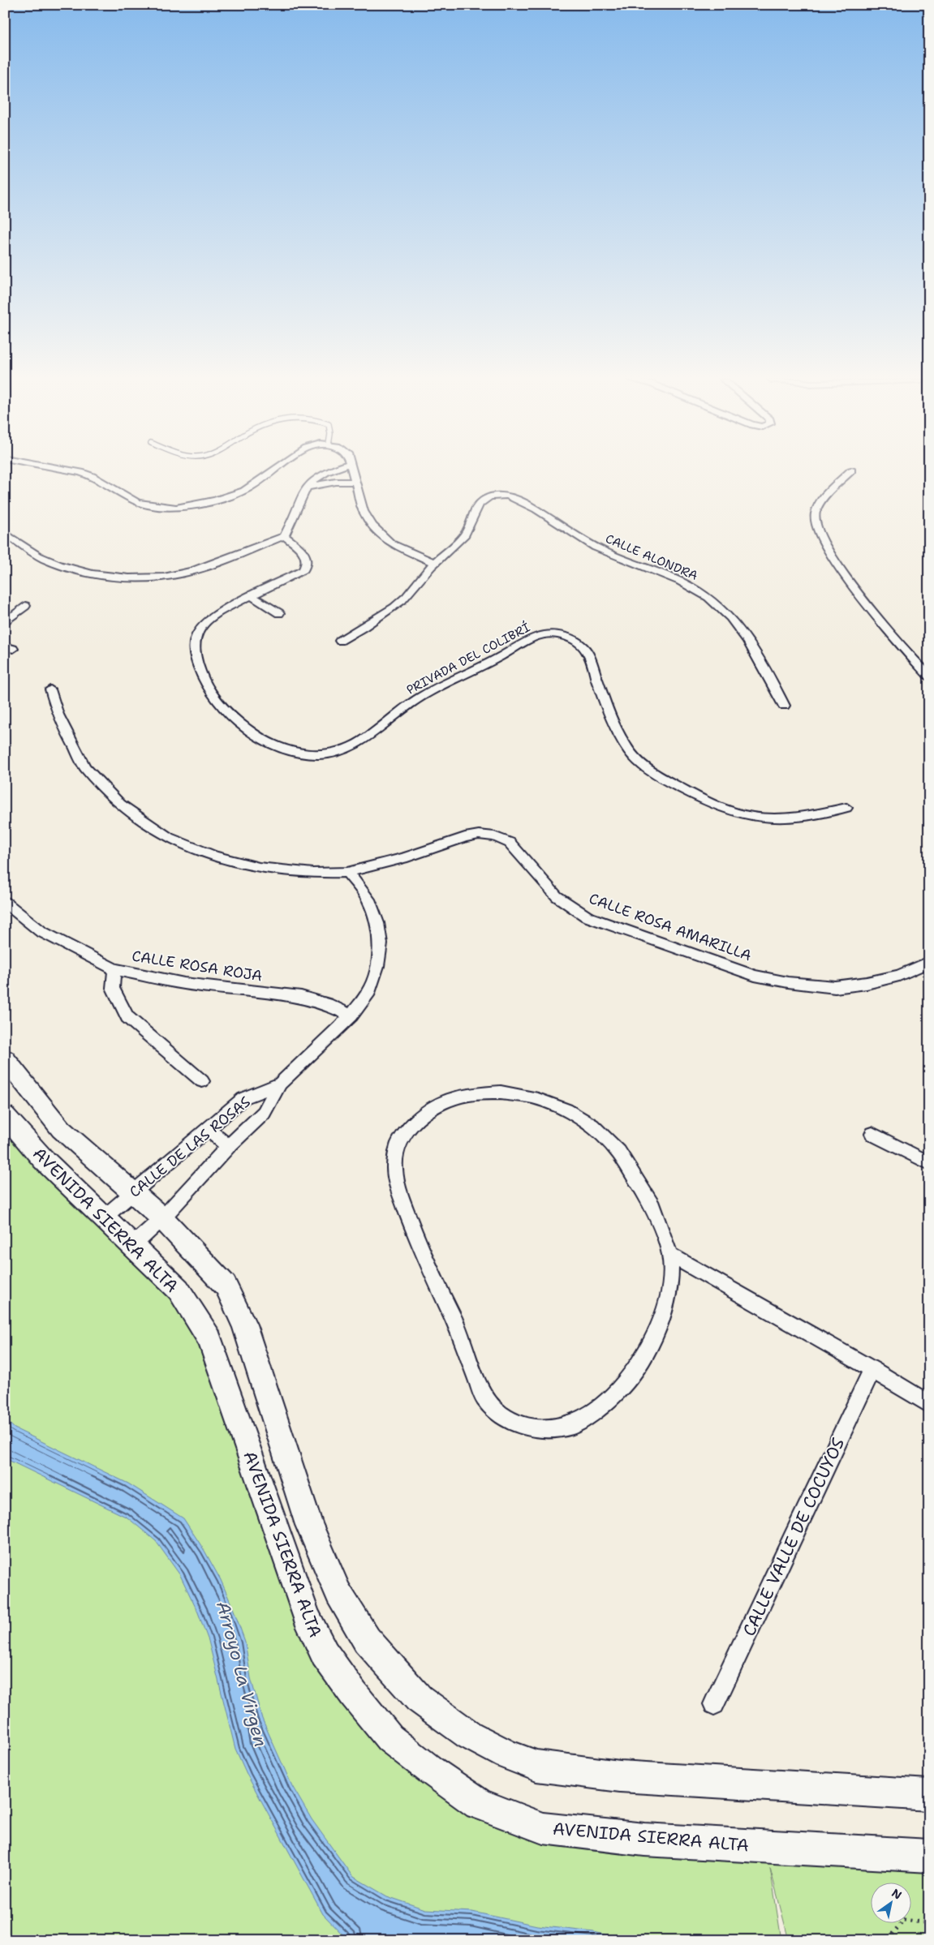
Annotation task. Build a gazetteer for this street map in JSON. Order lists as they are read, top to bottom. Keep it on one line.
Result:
{"streets":{"street":["CALLE ALONDRA","PRIVADA DEL COLIBRÍ","CALLE ROSA AMARILLA","CALLE ROSA ROJA","CALLE DE LAS ROSAS","AVENIDA SIERRA ALTA","CALLE VALLE DE COCUYOS"]},"crossings":[["CALLE ROSA AMARILLA","CALLE DE LAS ROSAS"],["CALLE ROSA ROJA","CALLE DE LAS ROSAS"],["CALLE DE LAS ROSAS","AVENIDA SIERRA ALTA"]],"water":["Arroyo La Virgen"],"north":"top right"}
